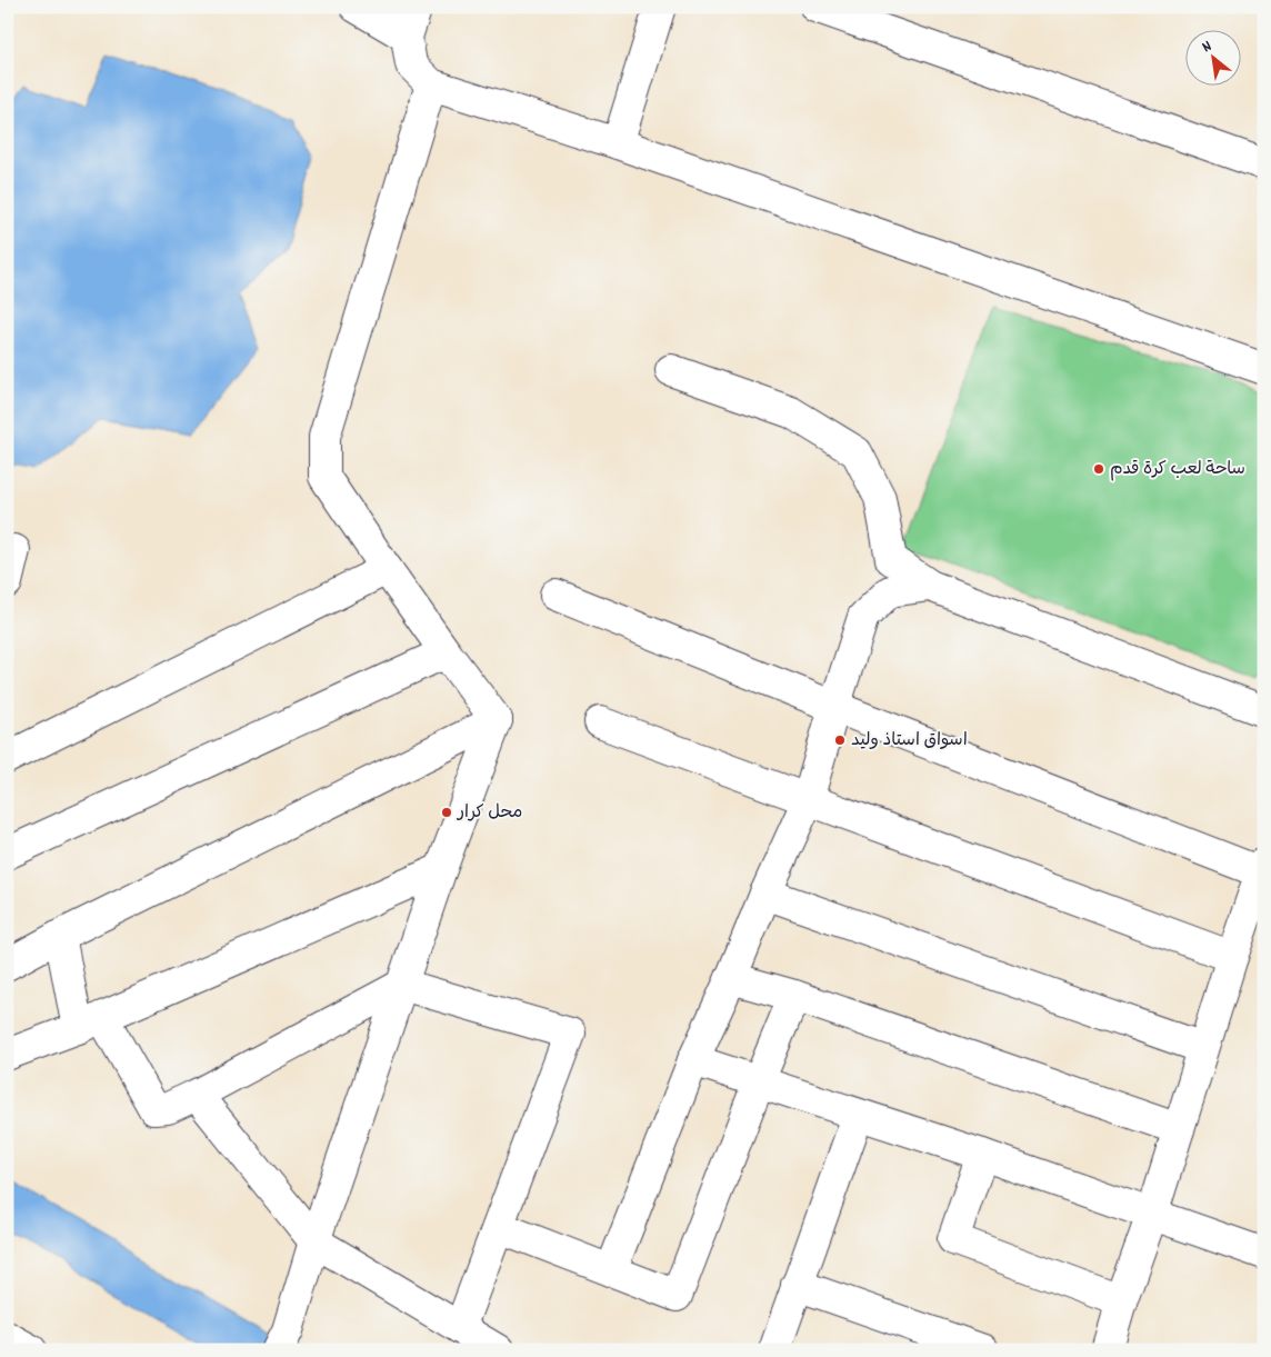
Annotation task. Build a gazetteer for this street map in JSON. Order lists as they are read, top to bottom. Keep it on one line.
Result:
{"places":["ساحة لعب كرة قدم","اسواق استاذ وليد","محل كرار"],"north":"top left"}
